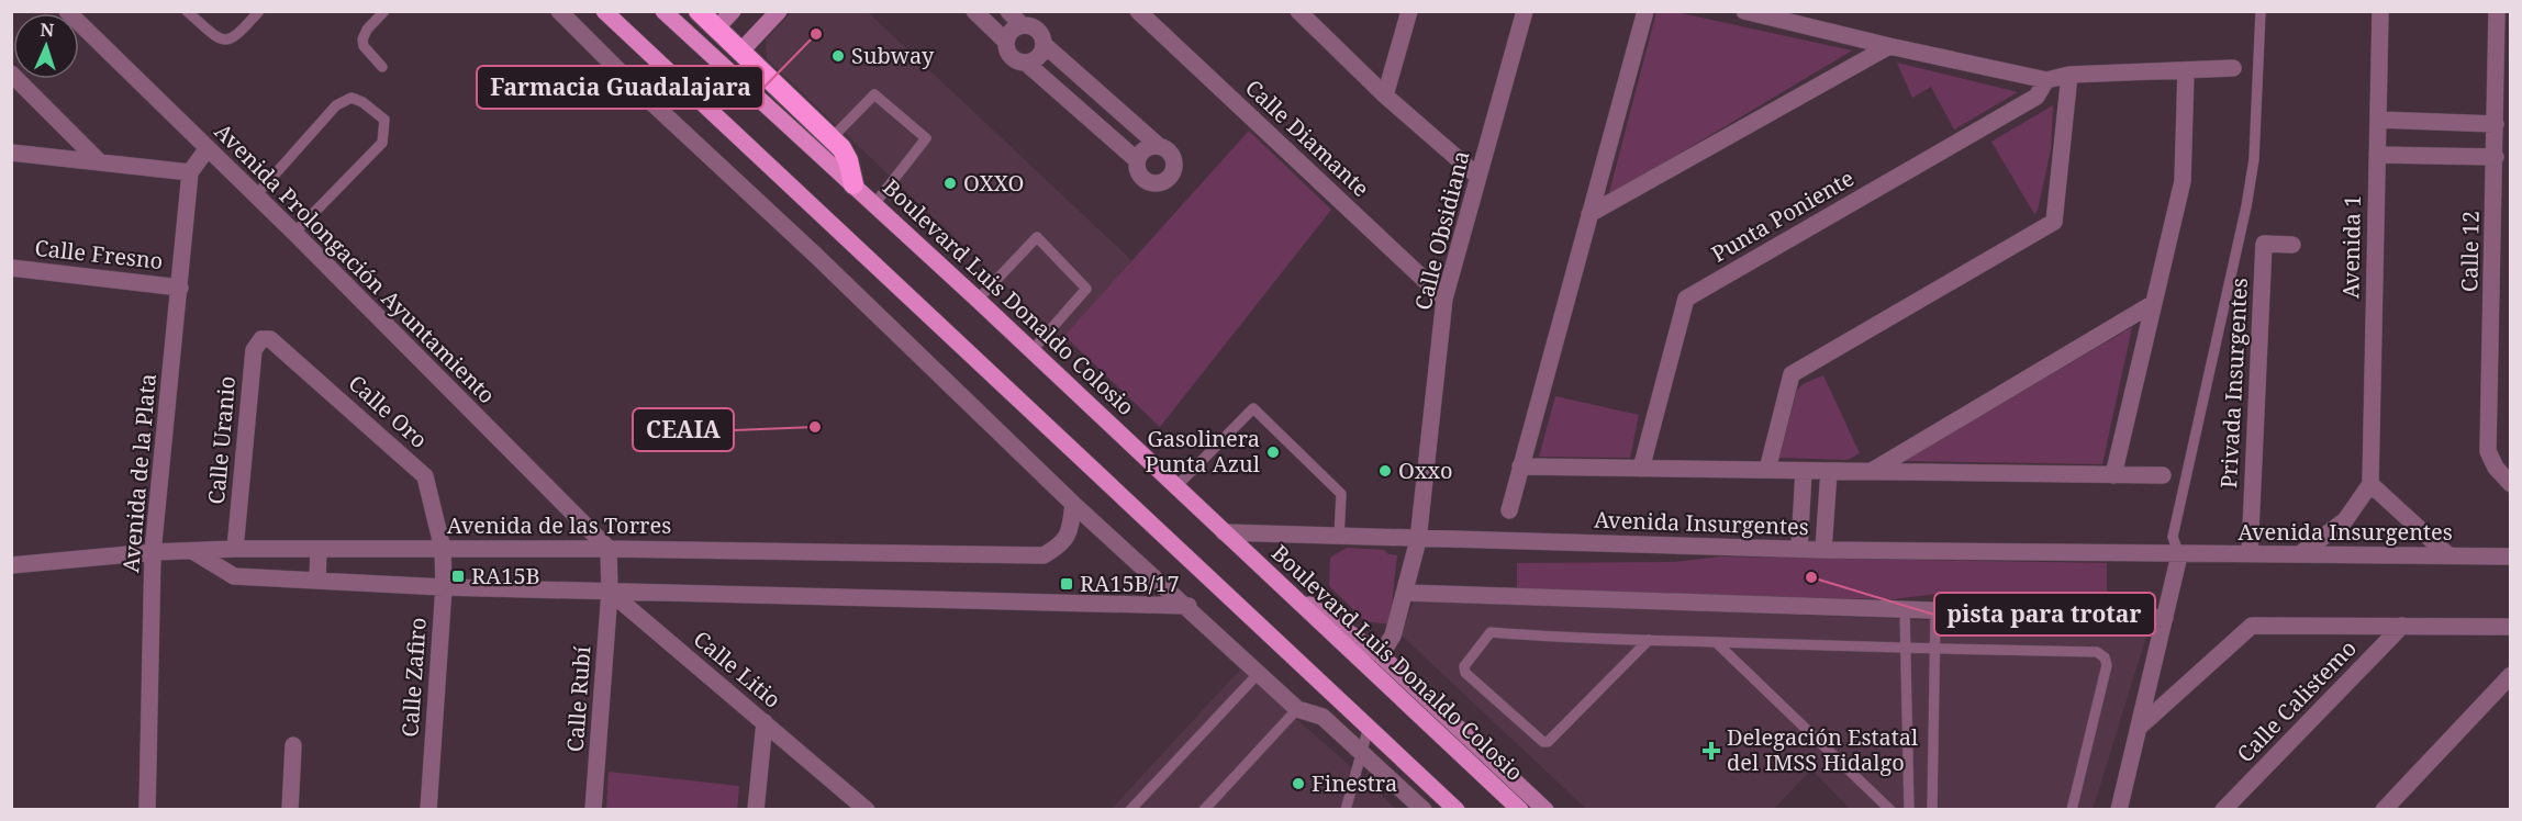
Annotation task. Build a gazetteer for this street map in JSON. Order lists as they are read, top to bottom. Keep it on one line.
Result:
{"streets":{"main road":["Boulevard Luis Donaldo Colosio"],"street":["Calle Diamante","Punta Poniente","Calle Obsidiana","Avenida 1","Calle 12","Calle Fresno","Avenida Prolongación Ayuntamiento","Privada Insurgentes","Calle Oro","Calle Uranio","Avenida de la Plata","Avenida Insurgentes","Avenida de las Torres","Calle Litio","Calle Zafiro","Calle Rubí","Calle Calistemo"]},"crossings":[["Calle Diamante","Calle Obsidiana"],["Calle Obsidiana","Avenida Insurgentes"],["Calle Fresno","Avenida de la Plata"],["Avenida Prolongación Ayuntamiento","Avenida de las Torres"],["Boulevard Luis Donaldo Colosio","Avenida Insurgentes"],["Privada Insurgentes","Avenida Insurgentes"],["Calle Oro","Calle Uranio"],["Calle Oro","Avenida de las Torres"],["Calle Oro","Calle Zafiro"],["Calle Uranio","Avenida de las Torres"],["Avenida de la Plata","Avenida de las Torres"],["Avenida de las Torres","Calle Zafiro"],["Calle Litio","Calle Rubí"]],"places":{"other":["Farmacia Guadalajara","Subway","OXXO","CEAIA","Gasolinera Punta Azul","Oxxo","pista para trotar","Finestra"],"transit":["RA15B","RA15B/17"],"health":["Delegación Estatal del IMSS Hidalgo"]},"north":"top"}
